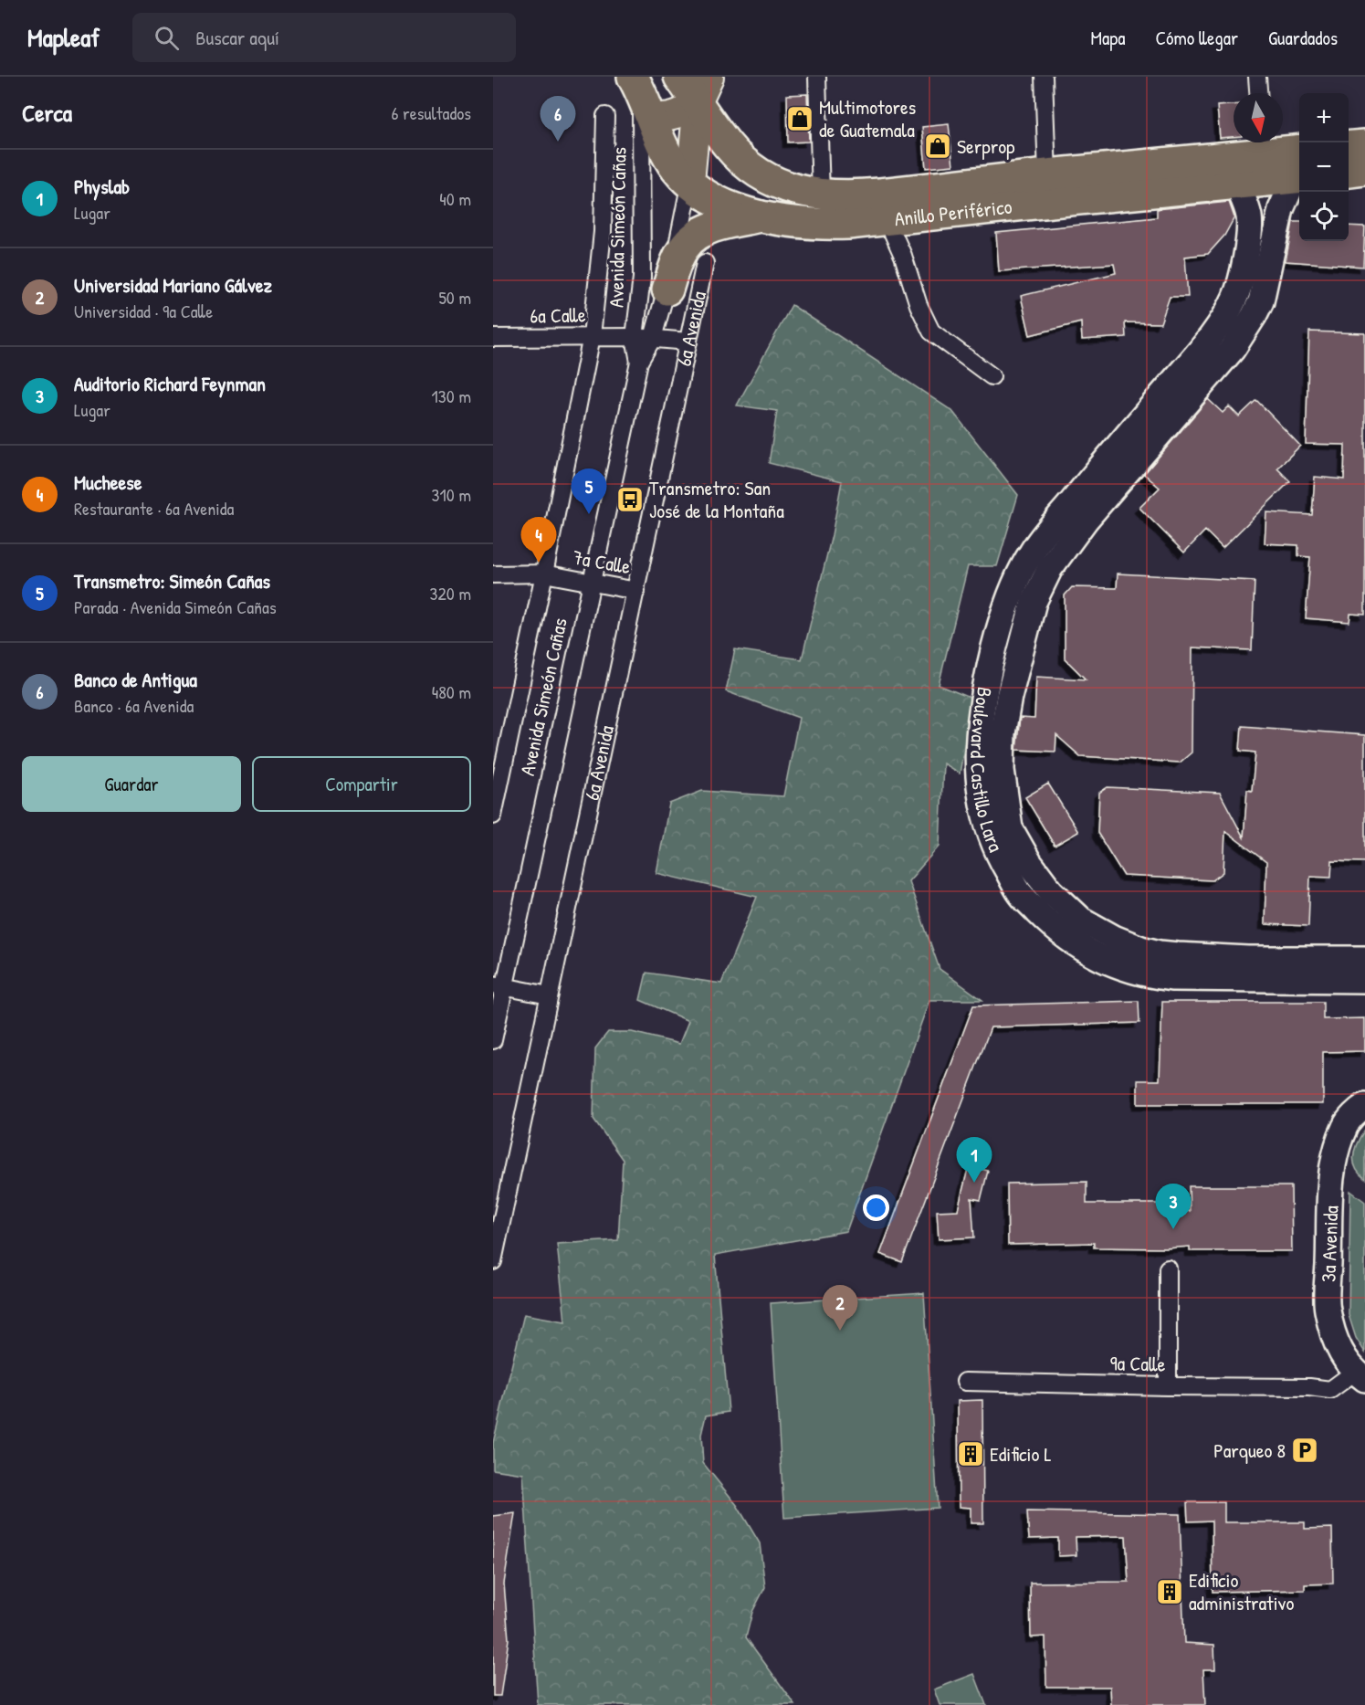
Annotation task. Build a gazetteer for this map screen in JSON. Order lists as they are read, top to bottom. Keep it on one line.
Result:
{"streets":{"highway":["Anillo Periférico"],"street":["Avenida Simeón Cañas","6a Calle","6a Avenida","7a Calle","Boulevard Castillo Lara","3a Avenida","9a Calle"]},"crossings":[["Anillo Periférico","Avenida Simeón Cañas"],["Anillo Periférico","Boulevard Castillo Lara"],["Avenida Simeón Cañas","6a Calle"],["Avenida Simeón Cañas","6a Avenida"],["Avenida Simeón Cañas","7a Calle"],["6a Calle","6a Avenida"],["6a Avenida","7a Calle"],["3a Avenida","9a Calle"]],"places":{"shop":["Multimotores de Guatemala","Serprop"],"bus stop":["Transmetro: San José de la Montaña"],"parking":["Parqueo 8"],"building":["Edificio L","Edificio administrativo"]},"north":"bottom","page":{"header":"Mapleaf","search":"Buscar aquí","nav":["Mapa","Cómo llegar","Guardados"],"heading":["Cerca","6 resultados"],"map_buttons":["+","−"],"pins":["6","5","4","1","3","2"],"list":[{"mark":"1","name":"Physlab","note":"Lugar","value":"40 m"},{"mark":"2","name":"Universidad Mariano Gálvez","note":"Universidad · 9a Calle","value":"50 m"},{"mark":"3","name":"Auditorio Richard Feynman","note":"Lugar","value":"130 m"},{"mark":"4","name":"Mucheese","note":"Restaurante · 6a Avenida","value":"310 m"},{"mark":"5","name":"Transmetro: Simeón Cañas","note":"Parada · Avenida Simeón Cañas","value":"320 m"},{"mark":"6","name":"Banco de Antigua","note":"Banco · 6a Avenida","value":"480 m"}],"buttons":["Guardar","Compartir"]}}
